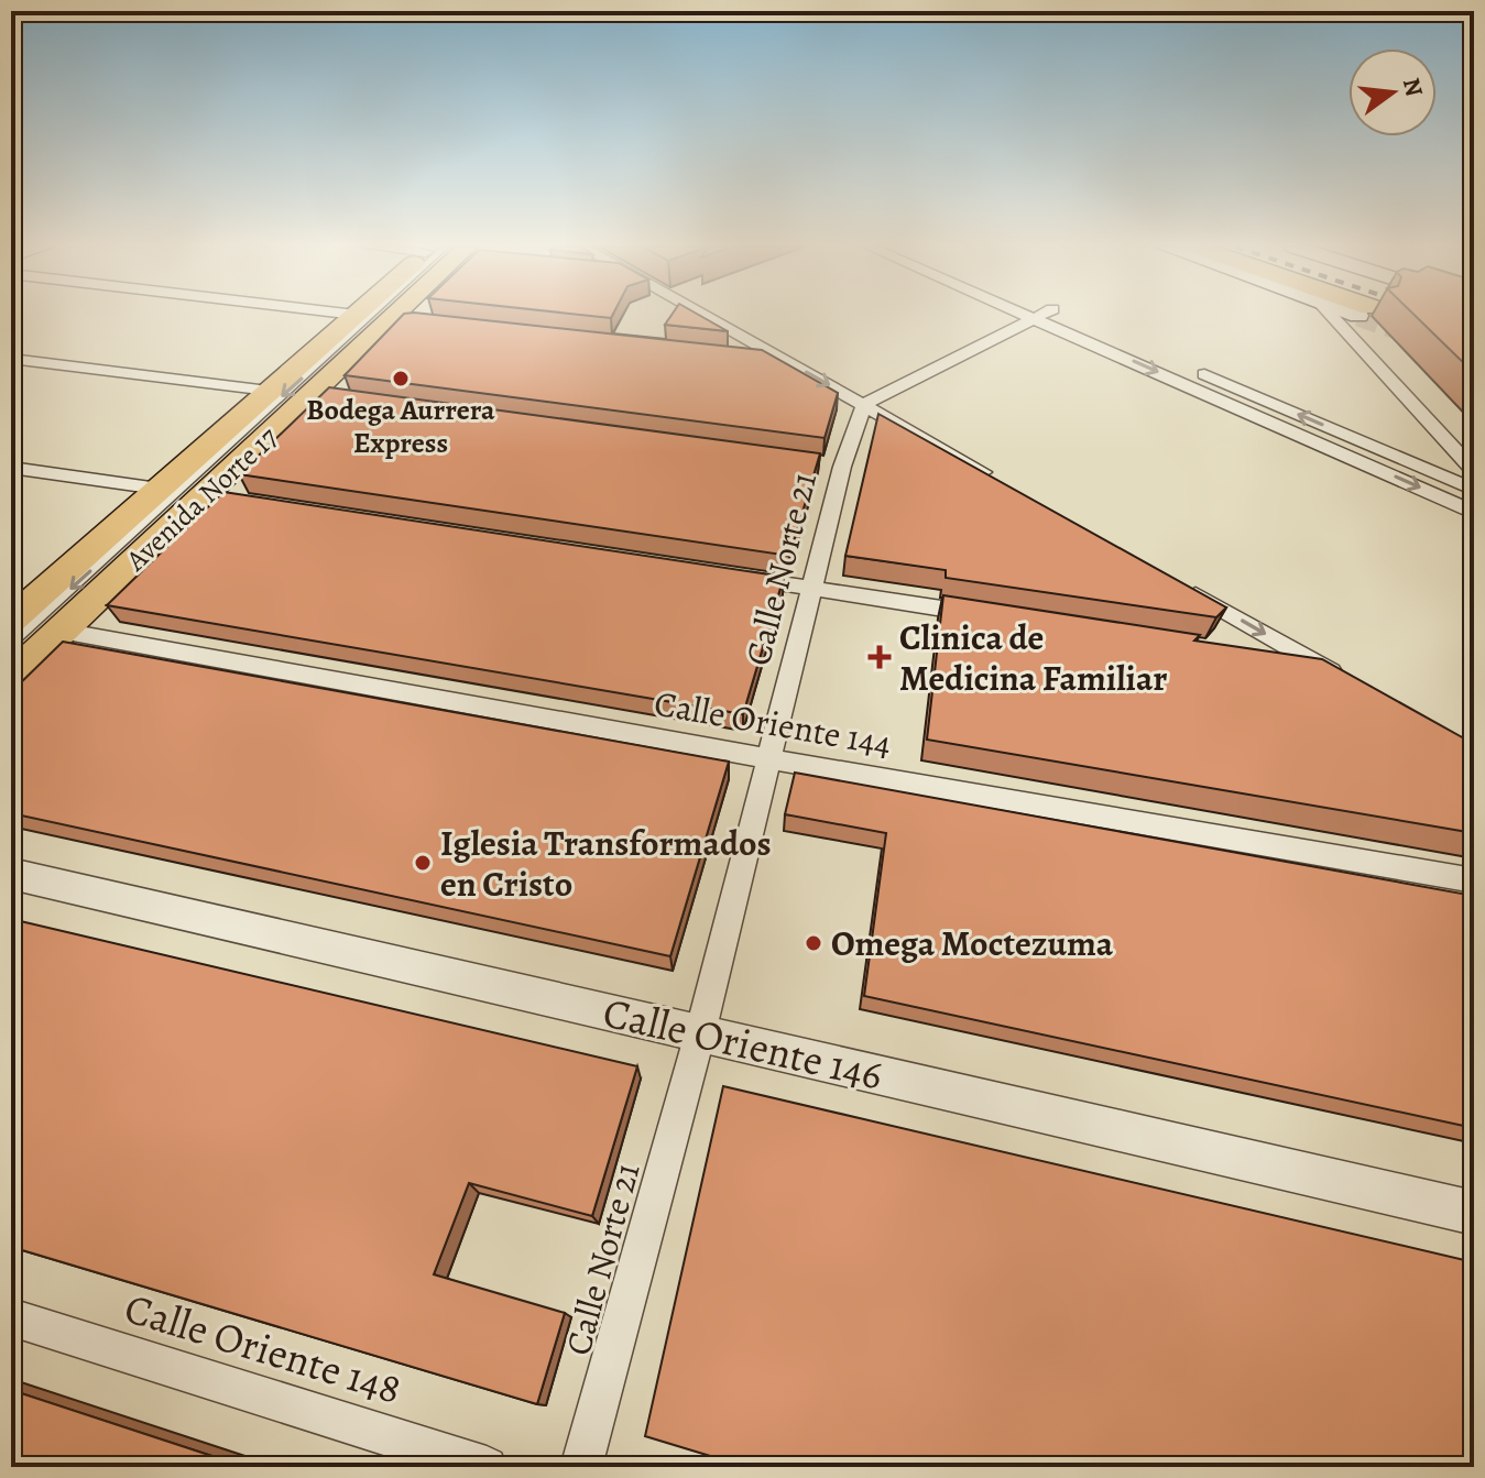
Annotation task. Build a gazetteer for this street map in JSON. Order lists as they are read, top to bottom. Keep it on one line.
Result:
{"streets":{"main road":["Avenida Norte 17"],"street":["Calle Norte 21","Calle Oriente 144","Calle Oriente 146","Calle Oriente 148"]},"crossings":[["Avenida Norte 17","Calle Oriente 144"],["Calle Norte 21","Calle Oriente 144"],["Calle Norte 21","Calle Oriente 146"]],"places":{"other":["Bodega Aurrera Express","Iglesia Transformados en Cristo","Omega Moctezuma"],"health":["Clinica de Medicina Familiar"]},"north":"right"}
